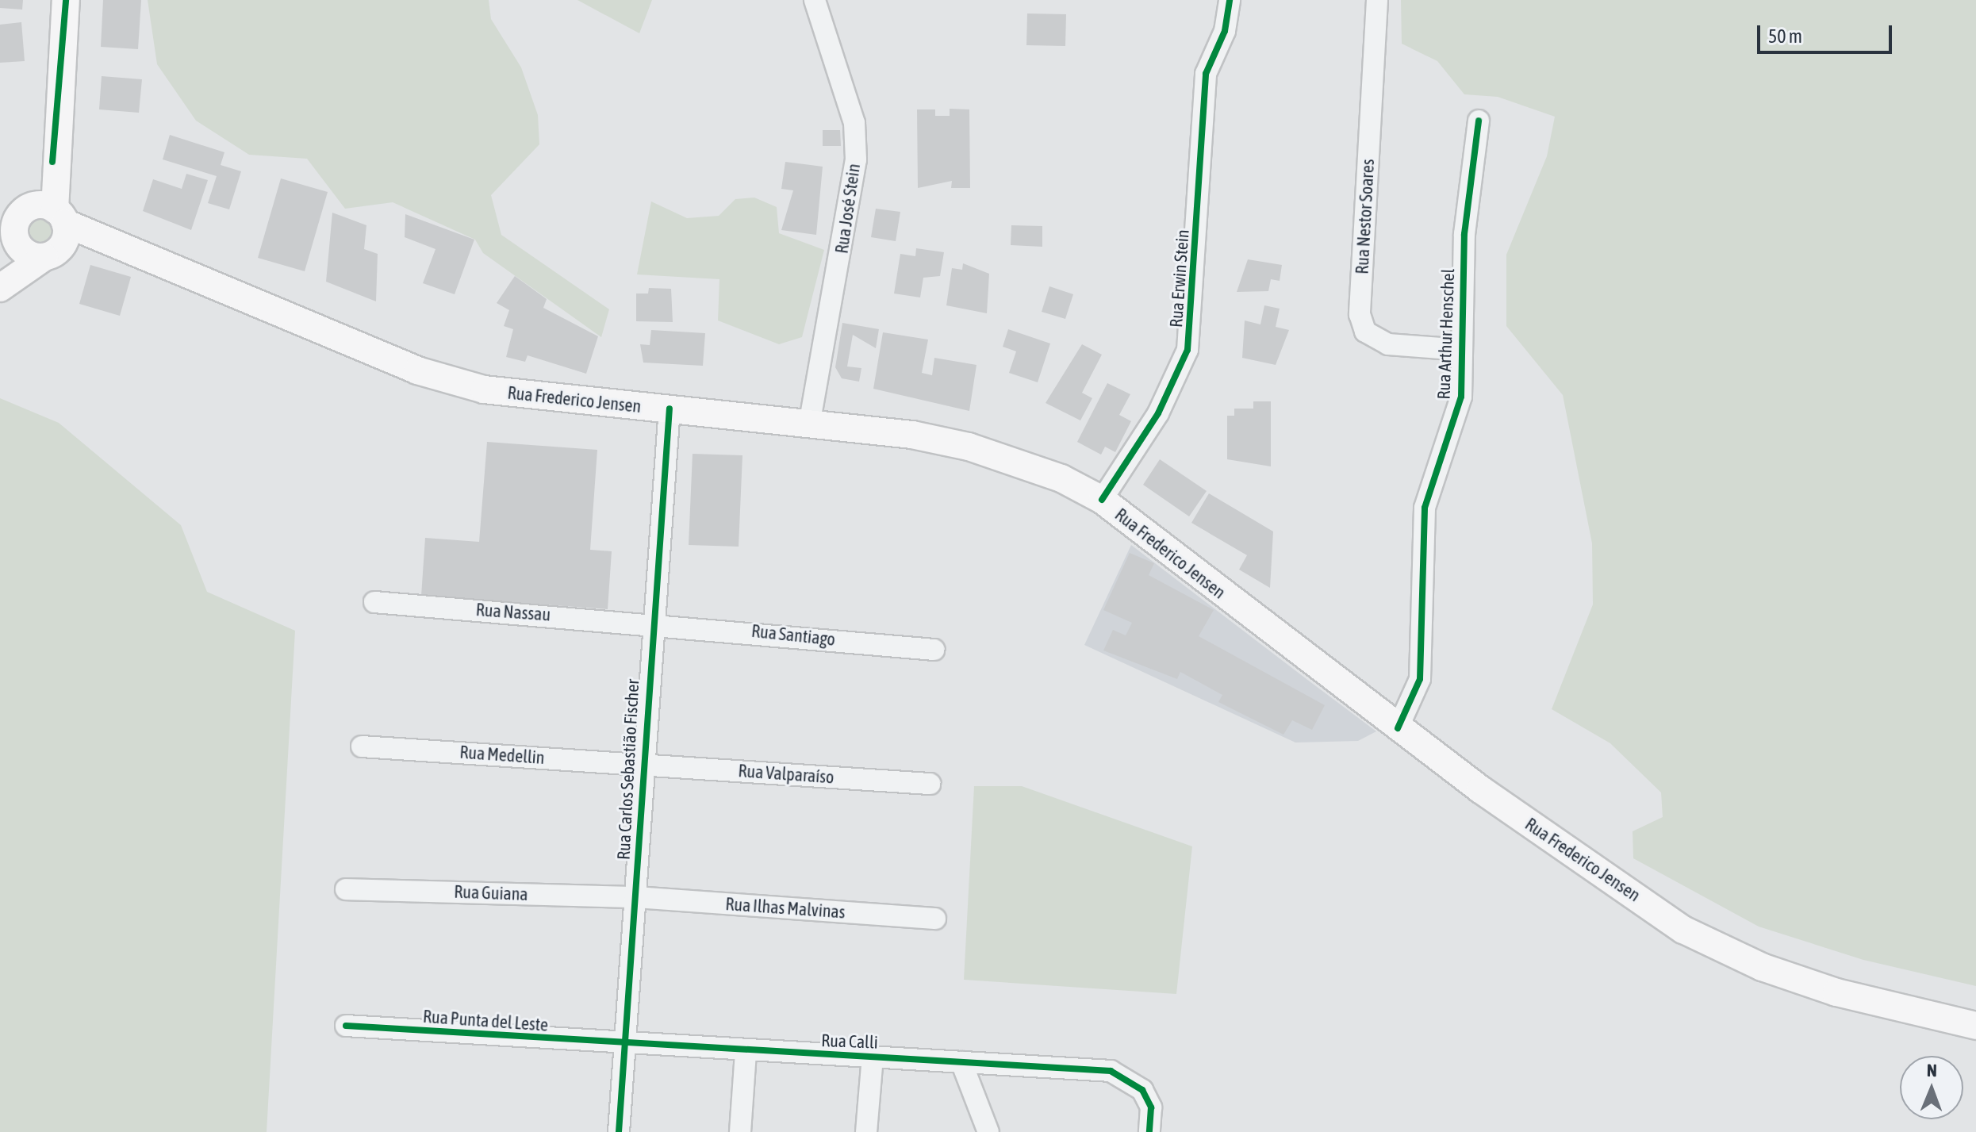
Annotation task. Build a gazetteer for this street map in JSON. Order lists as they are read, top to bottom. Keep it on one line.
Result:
{"streets":{"main road":["Rua Frederico Jensen"],"street":["Rua José Stein","Rua Nestor Soares","Rua Erwin Stein","Rua Arthur Henschel","Rua Nassau","Rua Santiago","Rua Medellin","Rua Carlos Sebastião Fischer","Rua Valparaíso","Rua Guiana","Rua Ilhas Malvinas","Rua Punta del Leste","Rua Calli"]},"crossings":[["Rua José Stein","Rua Frederico Jensen"],["Rua Nestor Soares","Rua Arthur Henschel"],["Rua Erwin Stein","Rua Frederico Jensen"],["Rua Arthur Henschel","Rua Frederico Jensen"],["Rua Frederico Jensen","Rua Carlos Sebastião Fischer"],["Rua Nassau","Rua Santiago"],["Rua Nassau","Rua Carlos Sebastião Fischer"],["Rua Santiago","Rua Carlos Sebastião Fischer"],["Rua Medellin","Rua Carlos Sebastião Fischer"],["Rua Medellin","Rua Valparaíso"],["Rua Carlos Sebastião Fischer","Rua Valparaíso"],["Rua Carlos Sebastião Fischer","Rua Guiana"],["Rua Carlos Sebastião Fischer","Rua Ilhas Malvinas"],["Rua Carlos Sebastião Fischer","Rua Punta del Leste"],["Rua Carlos Sebastião Fischer","Rua Calli"],["Rua Guiana","Rua Ilhas Malvinas"],["Rua Punta del Leste","Rua Calli"]],"scale_bar":"50 m","north":"top"}
